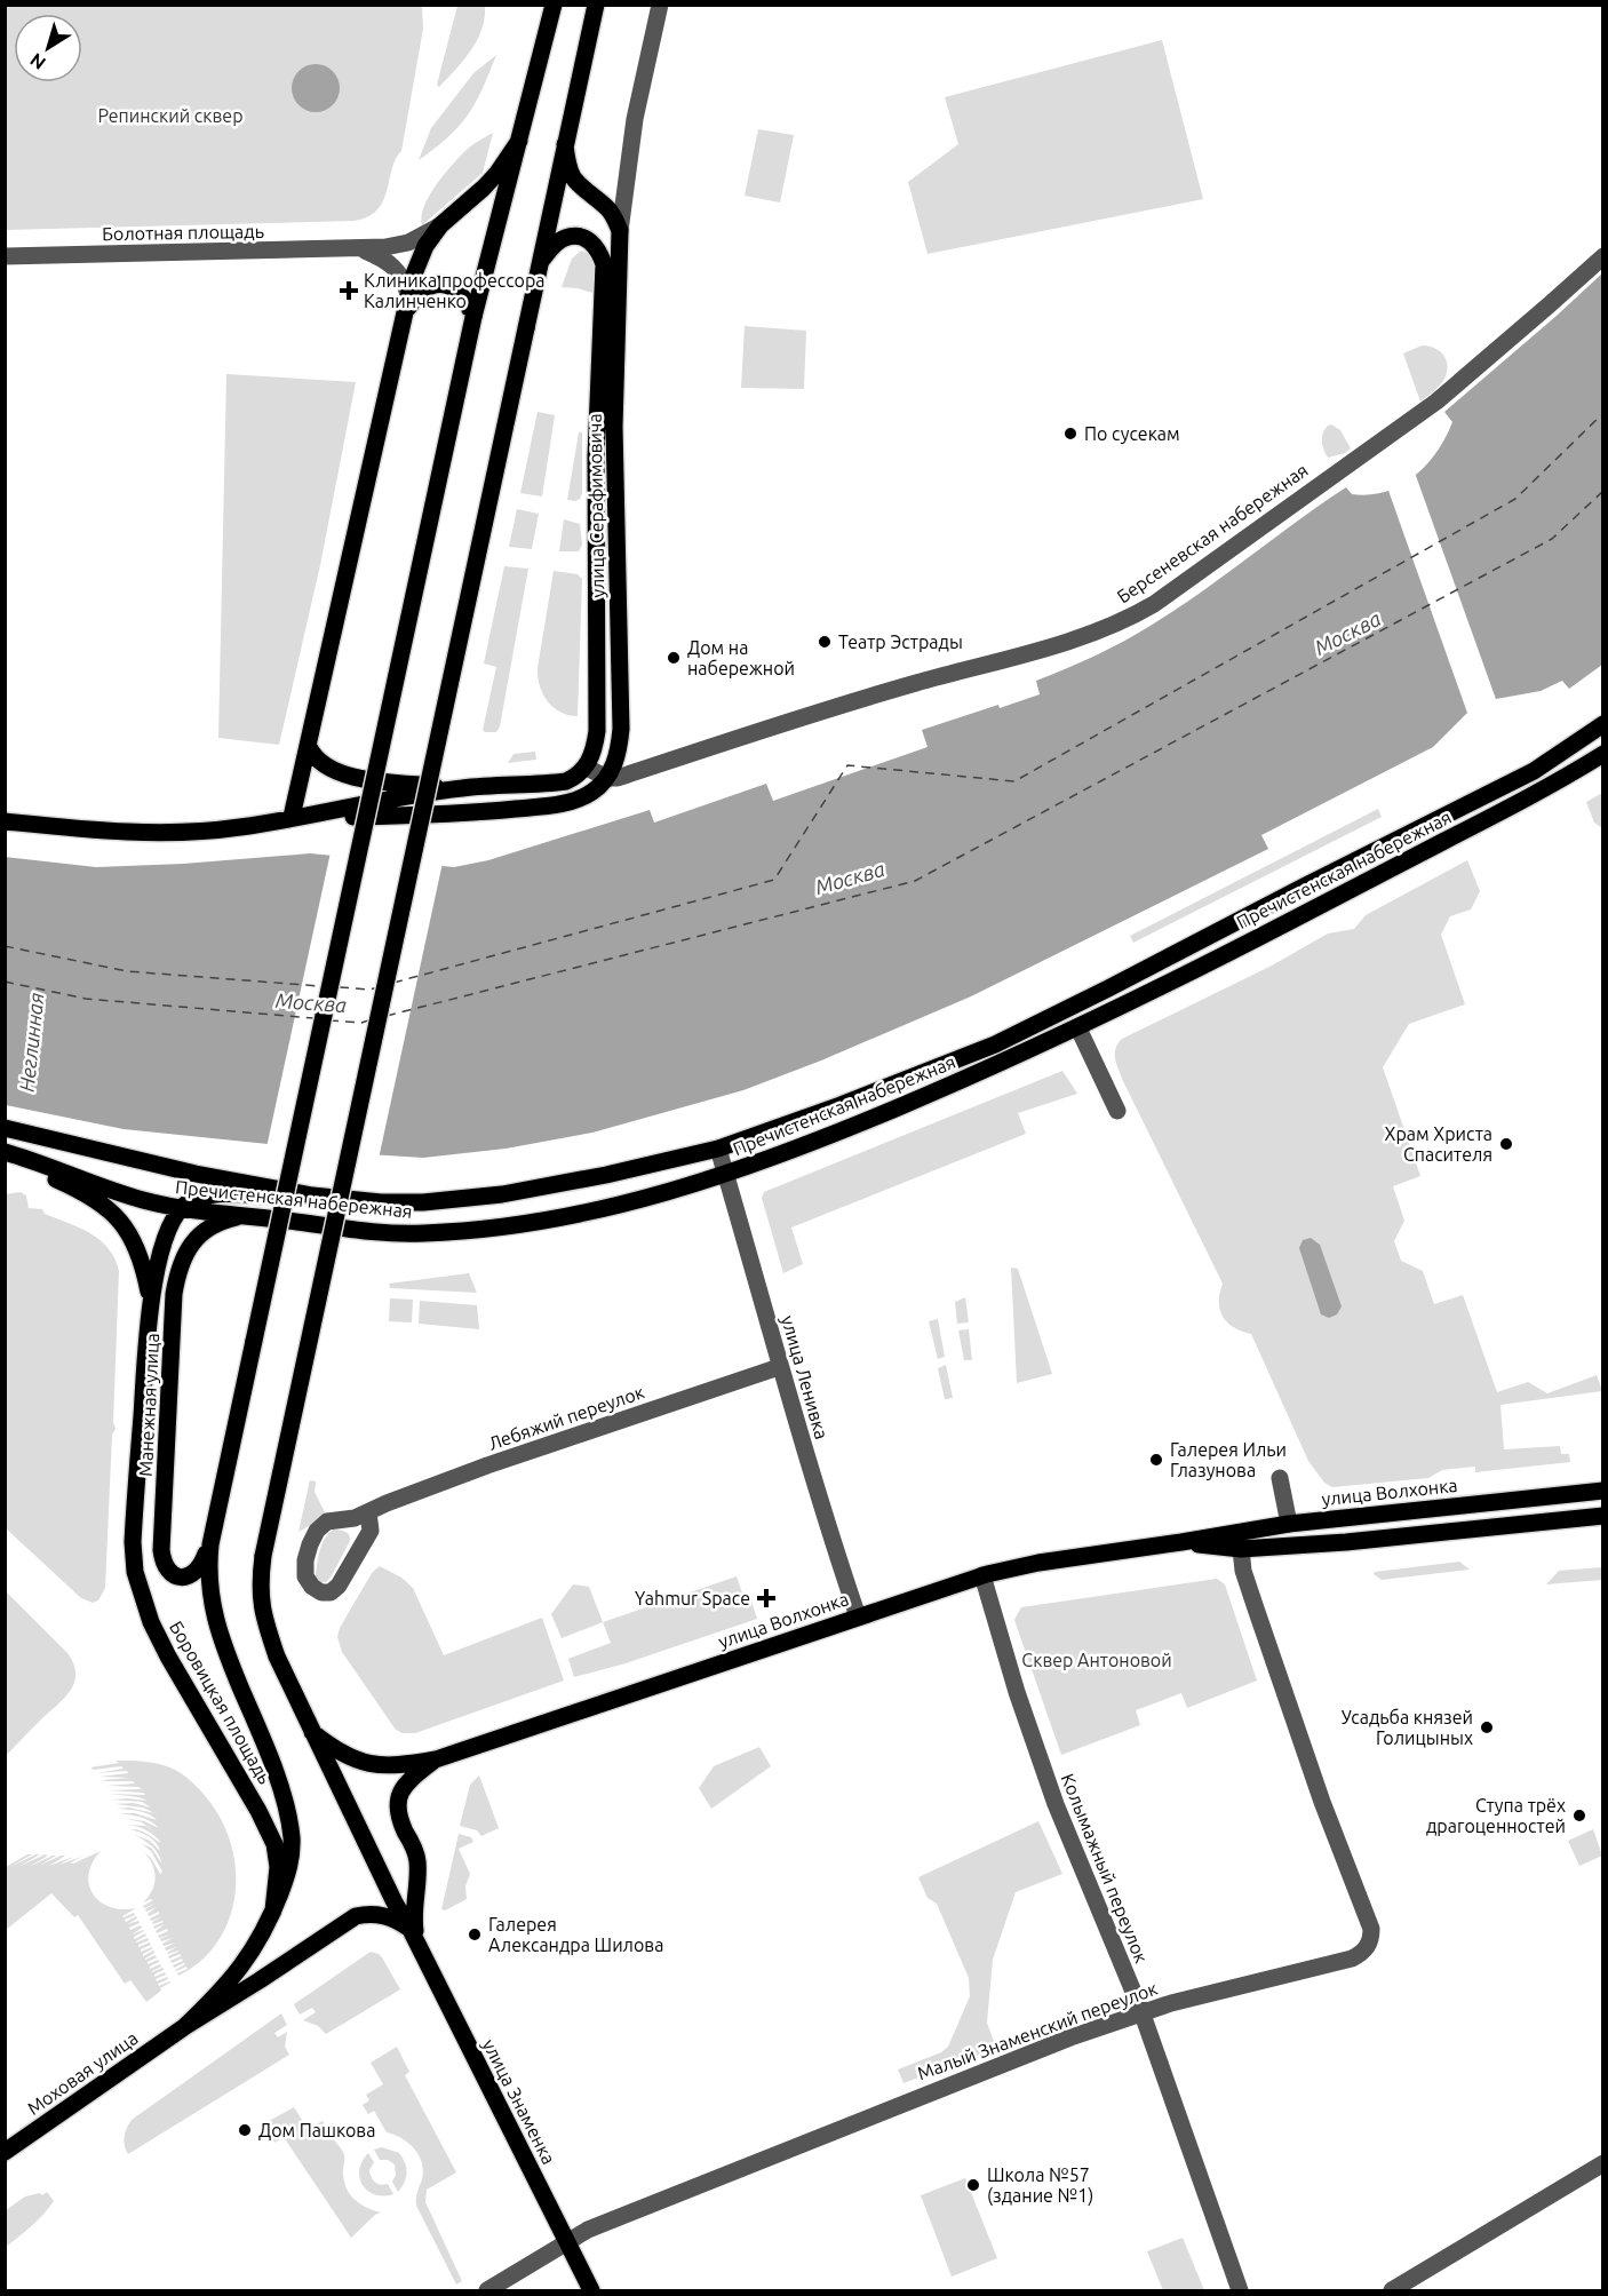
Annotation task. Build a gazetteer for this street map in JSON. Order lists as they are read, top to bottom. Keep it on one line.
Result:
{"streets":{"main road":["улица Серафимовича","Пречистенская набережная","Манежная улица","улица Волхонка","Боровицкая площадь","Моховая улица","улица Знаменка"],"street":["Болотная площадь","Берсеневская набережная","улица Ленивка","Лебяжий переулок","Колымажный переулок","Малый Знаменский переулок"]},"crossings":[["улица Серафимовича","Берсеневская набережная"],["Пречистенская набережная","улица Ленивка"],["Пречистенская набережная","Манежная улица"],["улица Ленивка","Лебяжий переулок"],["улица Ленивка","улица Волхонка"],["Манежная улица","Боровицкая площадь"],["улица Волхонка","Колымажный переулок"],["улица Волхонка","Малый Знаменский переулок"],["Боровицкая площадь","Моховая улица"],["Колымажный переулок","Малый Знаменский переулок"],["Малый Знаменский переулок","улица Знаменка"]],"water":["Москва","Неглинная"],"parks":["Репинский сквер","Сквер Антоновой"],"places":{"health":["Клиника профессора Калинченко","Yahmur Space"],"other":["По сусекам","Театр Эстрады","Дом на набережной","Храм Христа Спасителя","Галерея Ильи Глазунова","Усадьба князей Голицыных","Ступа трёх драгоценностей","Галерея Александра Шилова","Дом Пашкова","Школа №57 (здание №1)"]},"north":"bottom left"}
